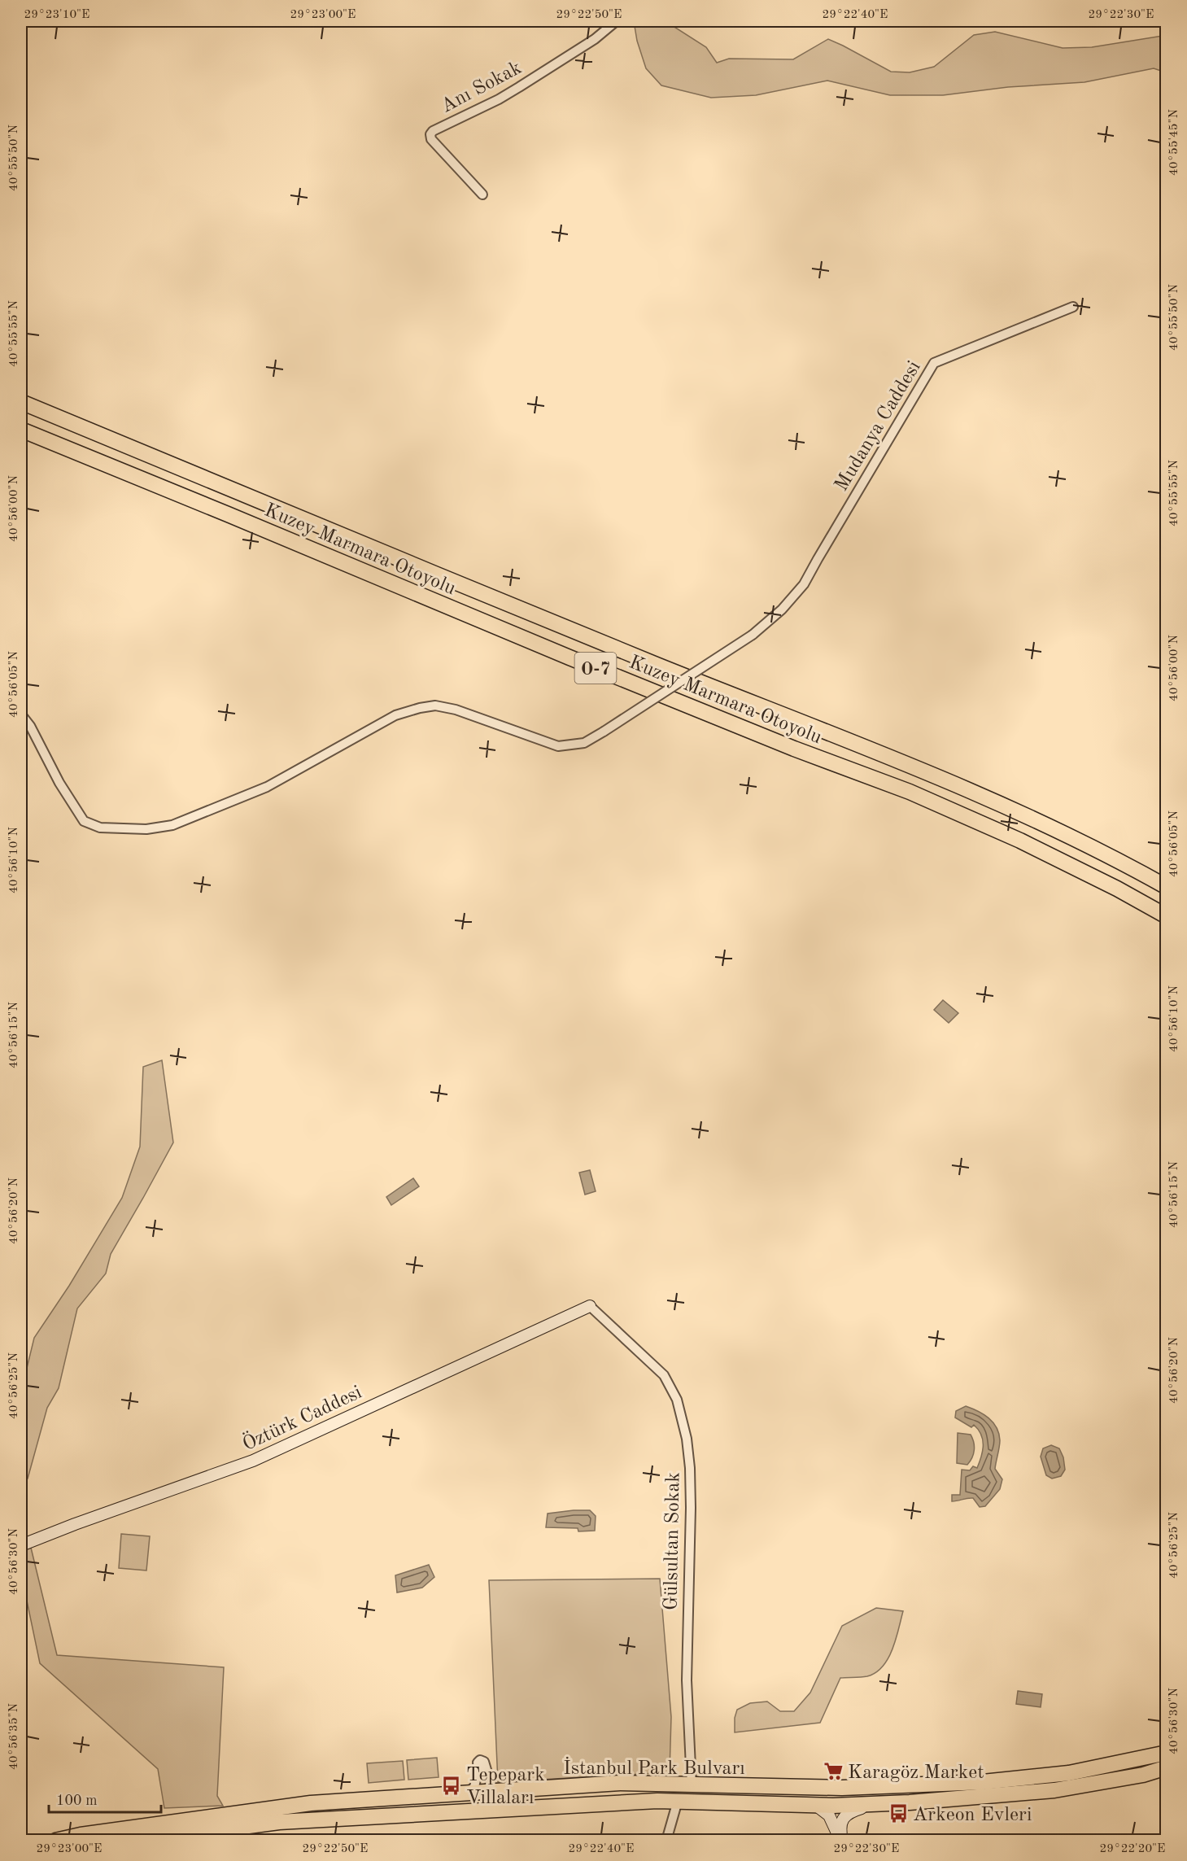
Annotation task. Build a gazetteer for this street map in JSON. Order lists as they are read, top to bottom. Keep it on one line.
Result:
{"streets":{"highway":["Kuzey Marmara Otoyolu","O-7","İstanbul Park Bulvarı"],"street":["Anı Sokak","Mudanya Caddesi","Öztürk Caddesi","Gülsultan Sokak"]},"crossings":[["Öztürk Caddesi","Gülsultan Sokak"],["Gülsultan Sokak","İstanbul Park Bulvarı"]],"places":{"supermarket":["Karagöz Market"],"bus stop":["Tepepark Villaları","Arkeon Evleri"]},"scale_bar":"100 m","coordinates":["29°23'10\"E","29°23'00\"E","29°22'50\"E","29°22'40\"E","29°22'30\"E","40°55'45\"N","40°55'50\"N","40°55'55\"N","40°56'00\"N","40°56'05\"N","40°56'10\"N","40°56'15\"N","40°56'20\"N","40°56'25\"N","40°56'30\"N","40°56'35\"N","29°22'20\"E"]}
